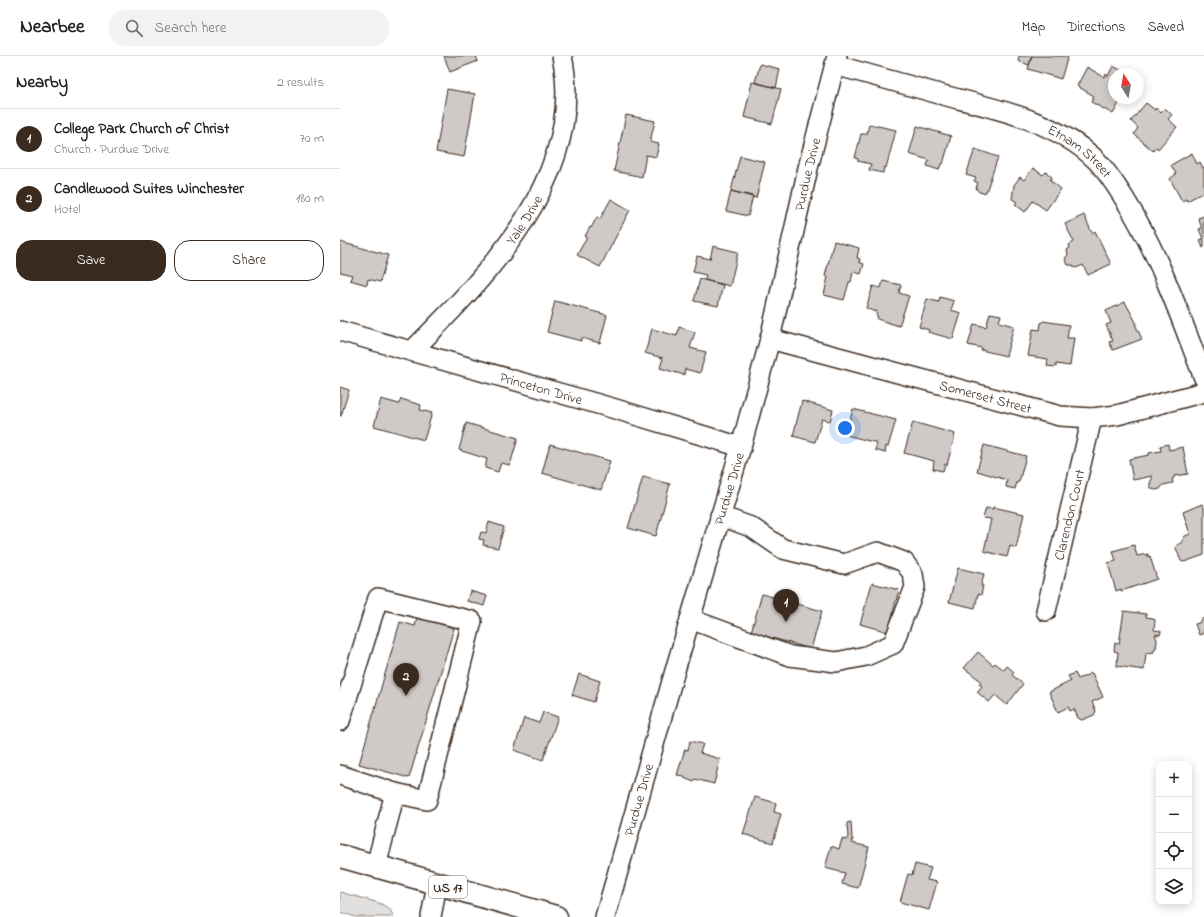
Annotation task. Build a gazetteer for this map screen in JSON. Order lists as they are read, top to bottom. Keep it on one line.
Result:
{"streets":{"highway":["US 17"],"street":["Etnam Street","Purdue Drive","Yale Drive","Princeton Drive","Somerset Street","Clarendon Court"]},"crossings":[["Etnam Street","Purdue Drive"],["Purdue Drive","Princeton Drive"],["Purdue Drive","Somerset Street"],["Yale Drive","Princeton Drive"],["Somerset Street","Clarendon Court"]],"north":"top","page":{"header":"Nearbee","search":"Search here","nav":["Map","Directions","Saved"],"heading":["Nearby","2 results"],"list":[{"mark":"1","name":"College Park Church of Christ","note":"Church · Purdue Drive","value":"70 m"},{"mark":"2","name":"Candlewood Suites Winchester","note":"Hotel","value":"180 m"}],"buttons":["Save","Share"],"pins":["1","2"],"map_buttons":["+","−"]}}
